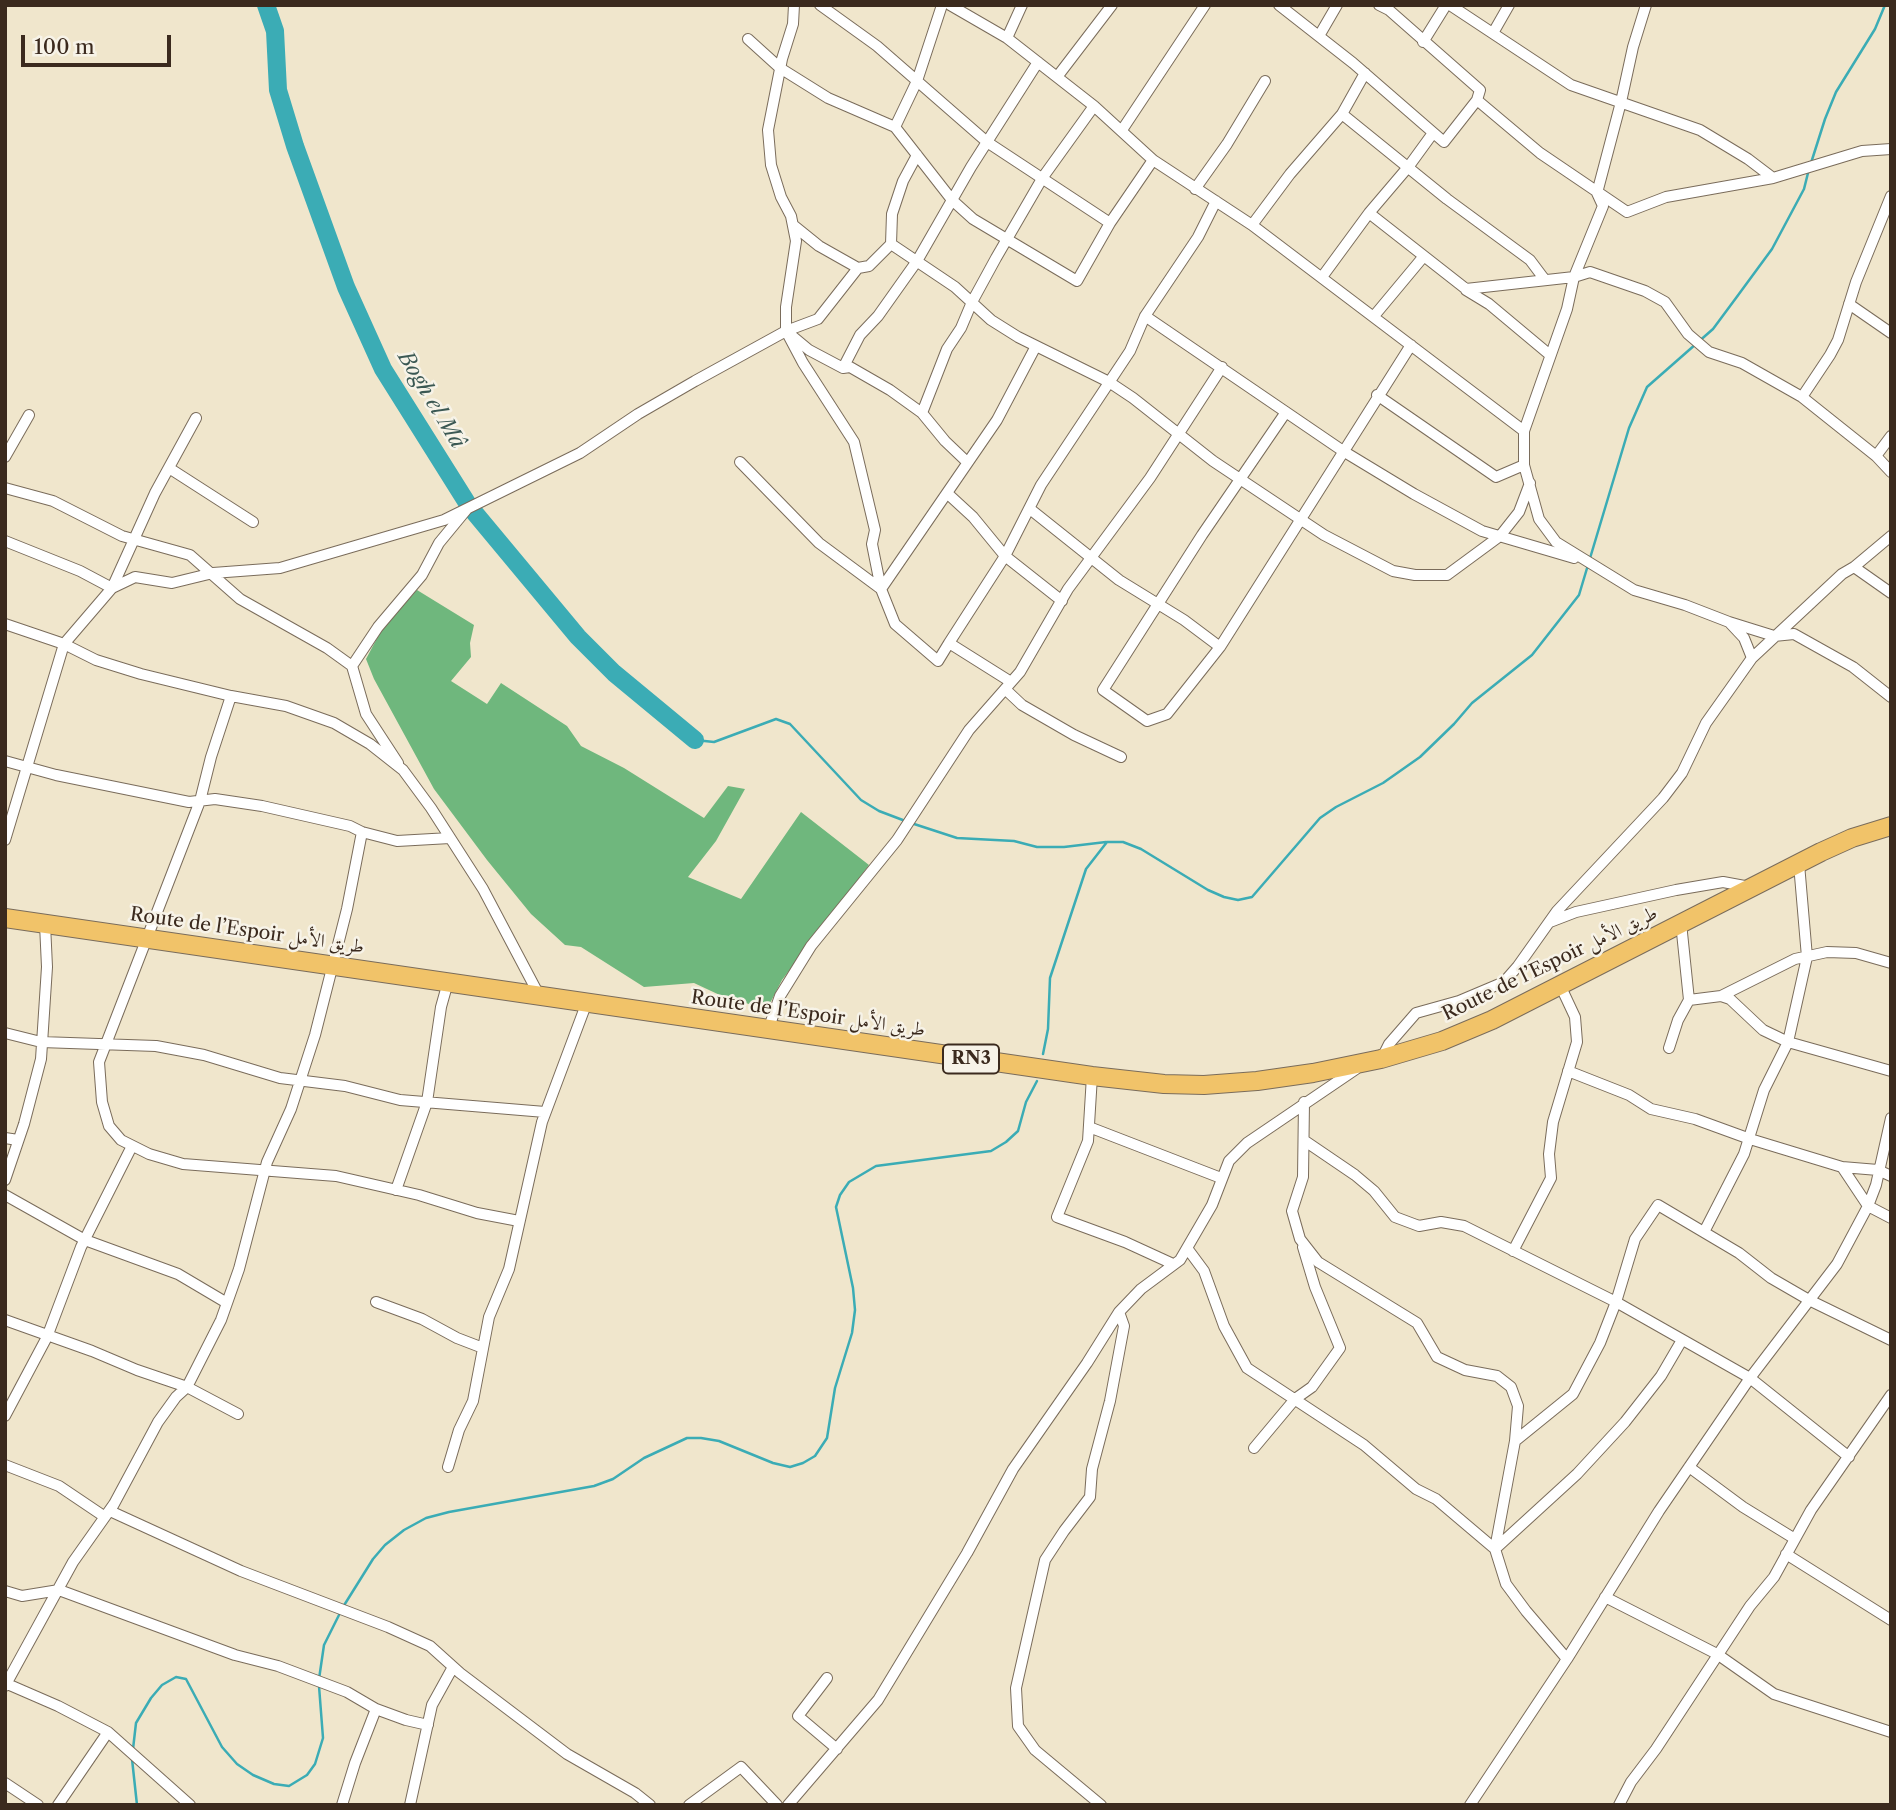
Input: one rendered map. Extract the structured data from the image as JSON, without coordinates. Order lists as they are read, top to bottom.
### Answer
{
  "streets": {
    "highway": ["Route de l’Espoir طريق الأمل", "RN3"]
  },
  "water": ["Bogh el Mâ"],
  "scale_bar": "100 m"
}
